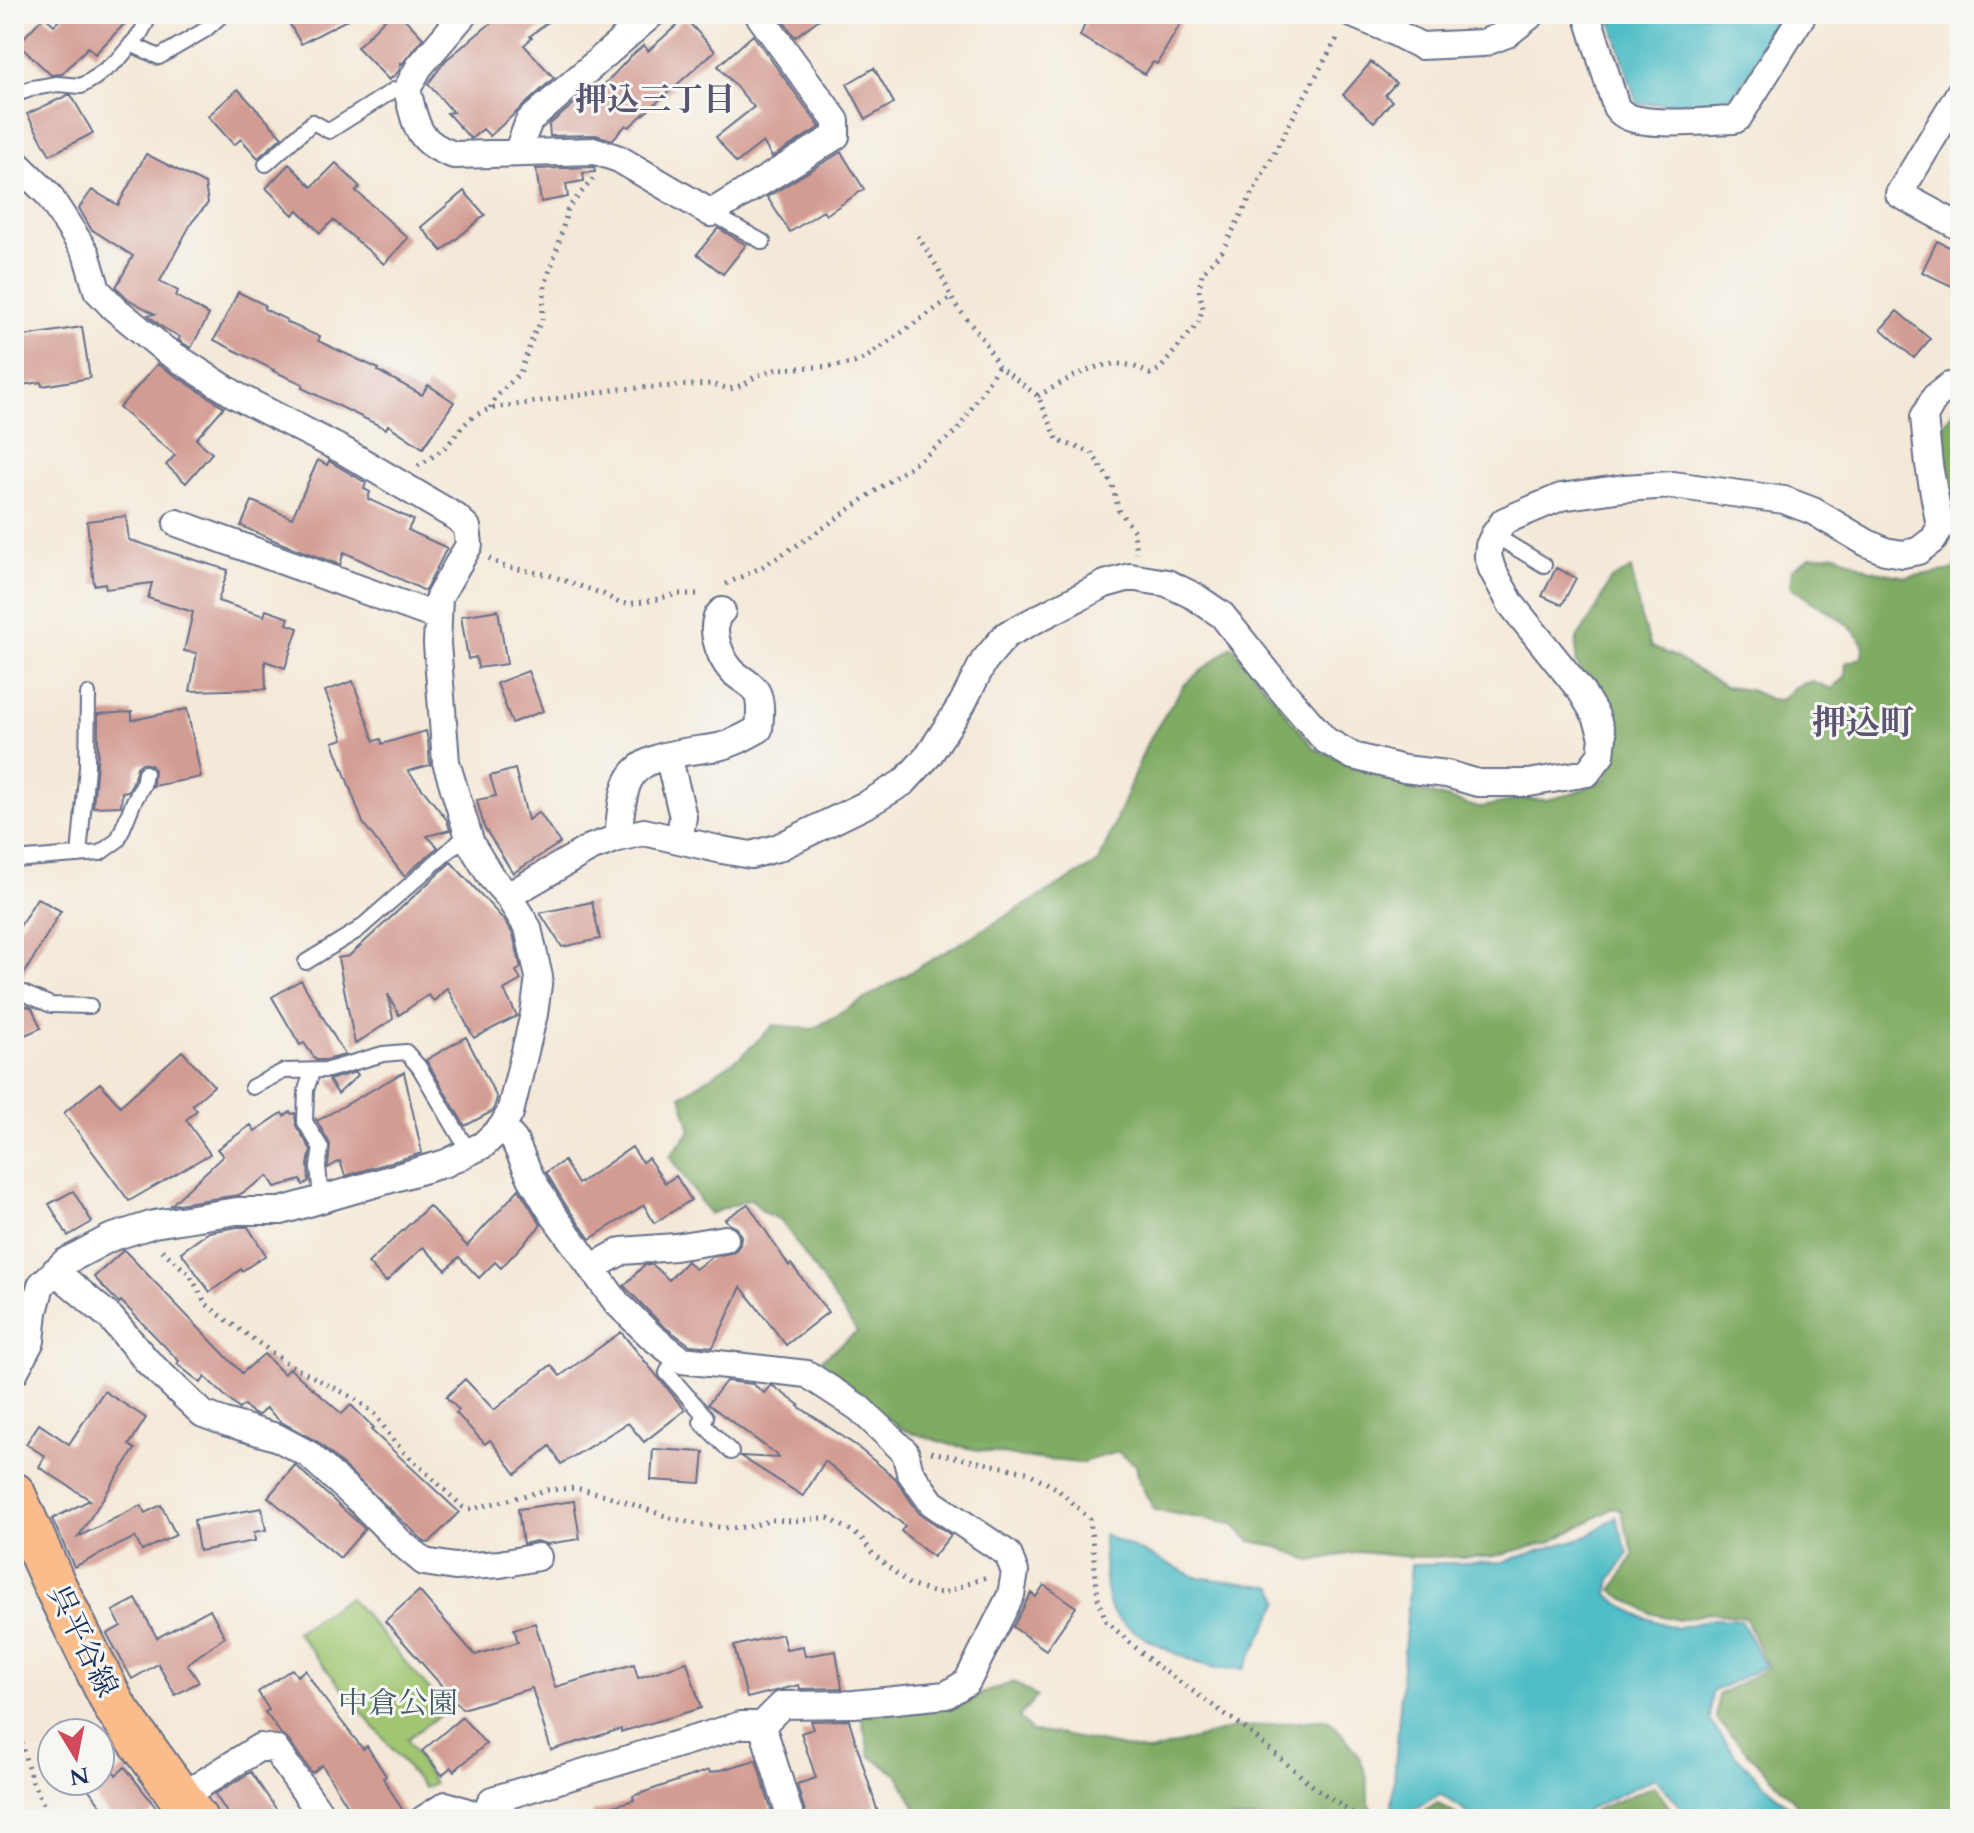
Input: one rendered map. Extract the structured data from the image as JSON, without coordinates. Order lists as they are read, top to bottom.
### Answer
{
  "streets": {
    "main road": ["呉平谷線"]
  },
  "districts": ["押込三丁目", "押込町"],
  "parks": ["中倉公園"],
  "north": "bottom"
}
